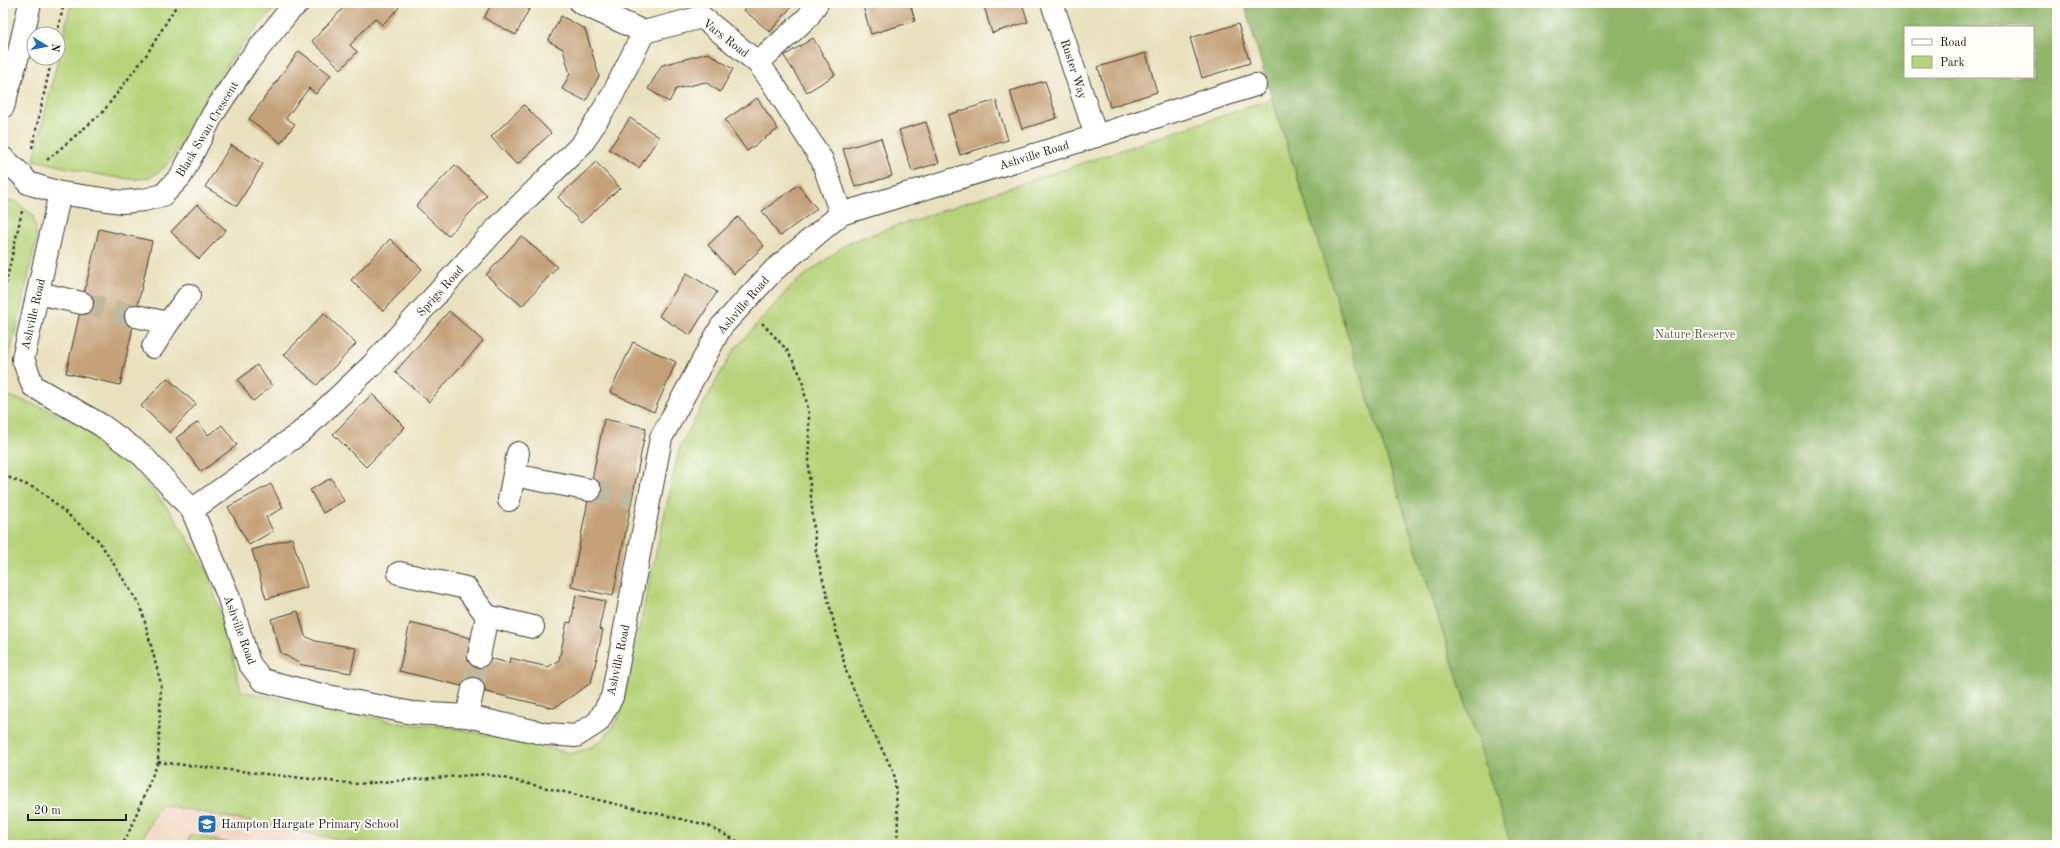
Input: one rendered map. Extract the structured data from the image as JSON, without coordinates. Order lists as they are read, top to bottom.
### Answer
{
  "streets": {
    "street": [
      "Vars Road",
      "Ruster Way",
      "Black Swan Crescent",
      "Ashville Road",
      "Sprigs Road"
    ]
  },
  "crossings": [
    ["Vars Road", "Ashville Road"],
    ["Vars Road", "Sprigs Road"],
    ["Ruster Way", "Ashville Road"],
    ["Black Swan Crescent", "Ashville Road"],
    ["Ashville Road", "Sprigs Road"]
  ],
  "parks": ["Nature Reserve"],
  "places": {
    "school or university": ["Hampton Hargate Primary School"]
  },
  "legend": ["Road", "Park"],
  "scale_bar": "20 m",
  "north": "right"
}
